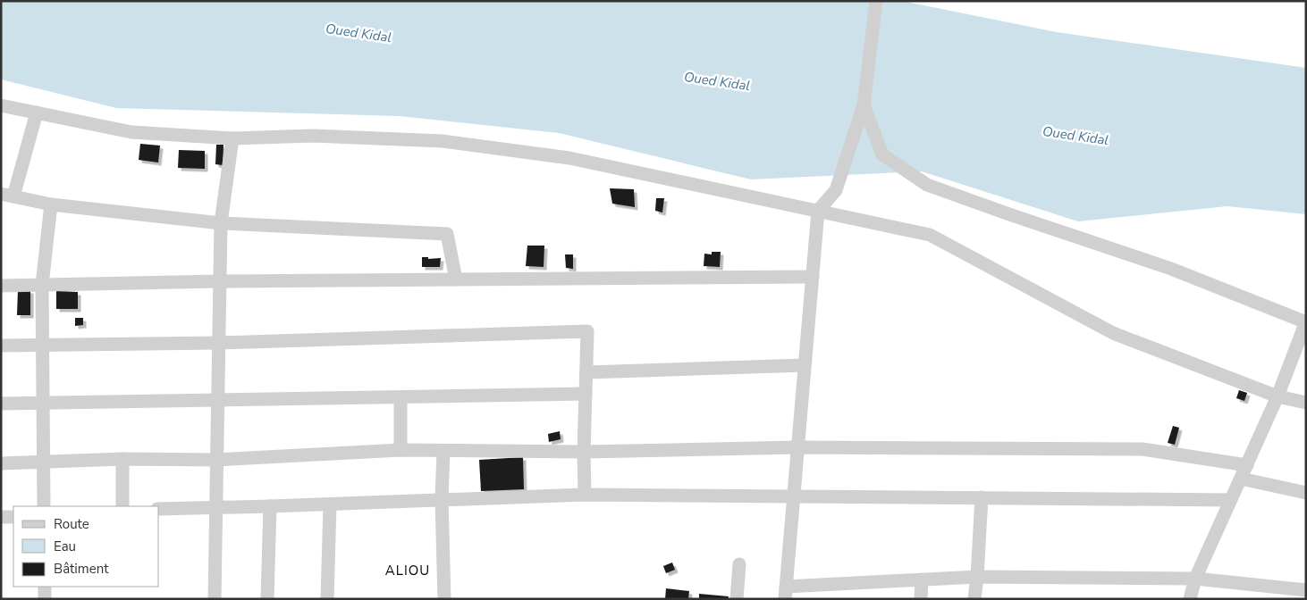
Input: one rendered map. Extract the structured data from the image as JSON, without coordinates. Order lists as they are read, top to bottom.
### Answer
{
  "districts": ["ALIOU"],
  "water": ["Oued Kidal"],
  "legend": ["Route", "Eau", "Bâtiment"]
}
